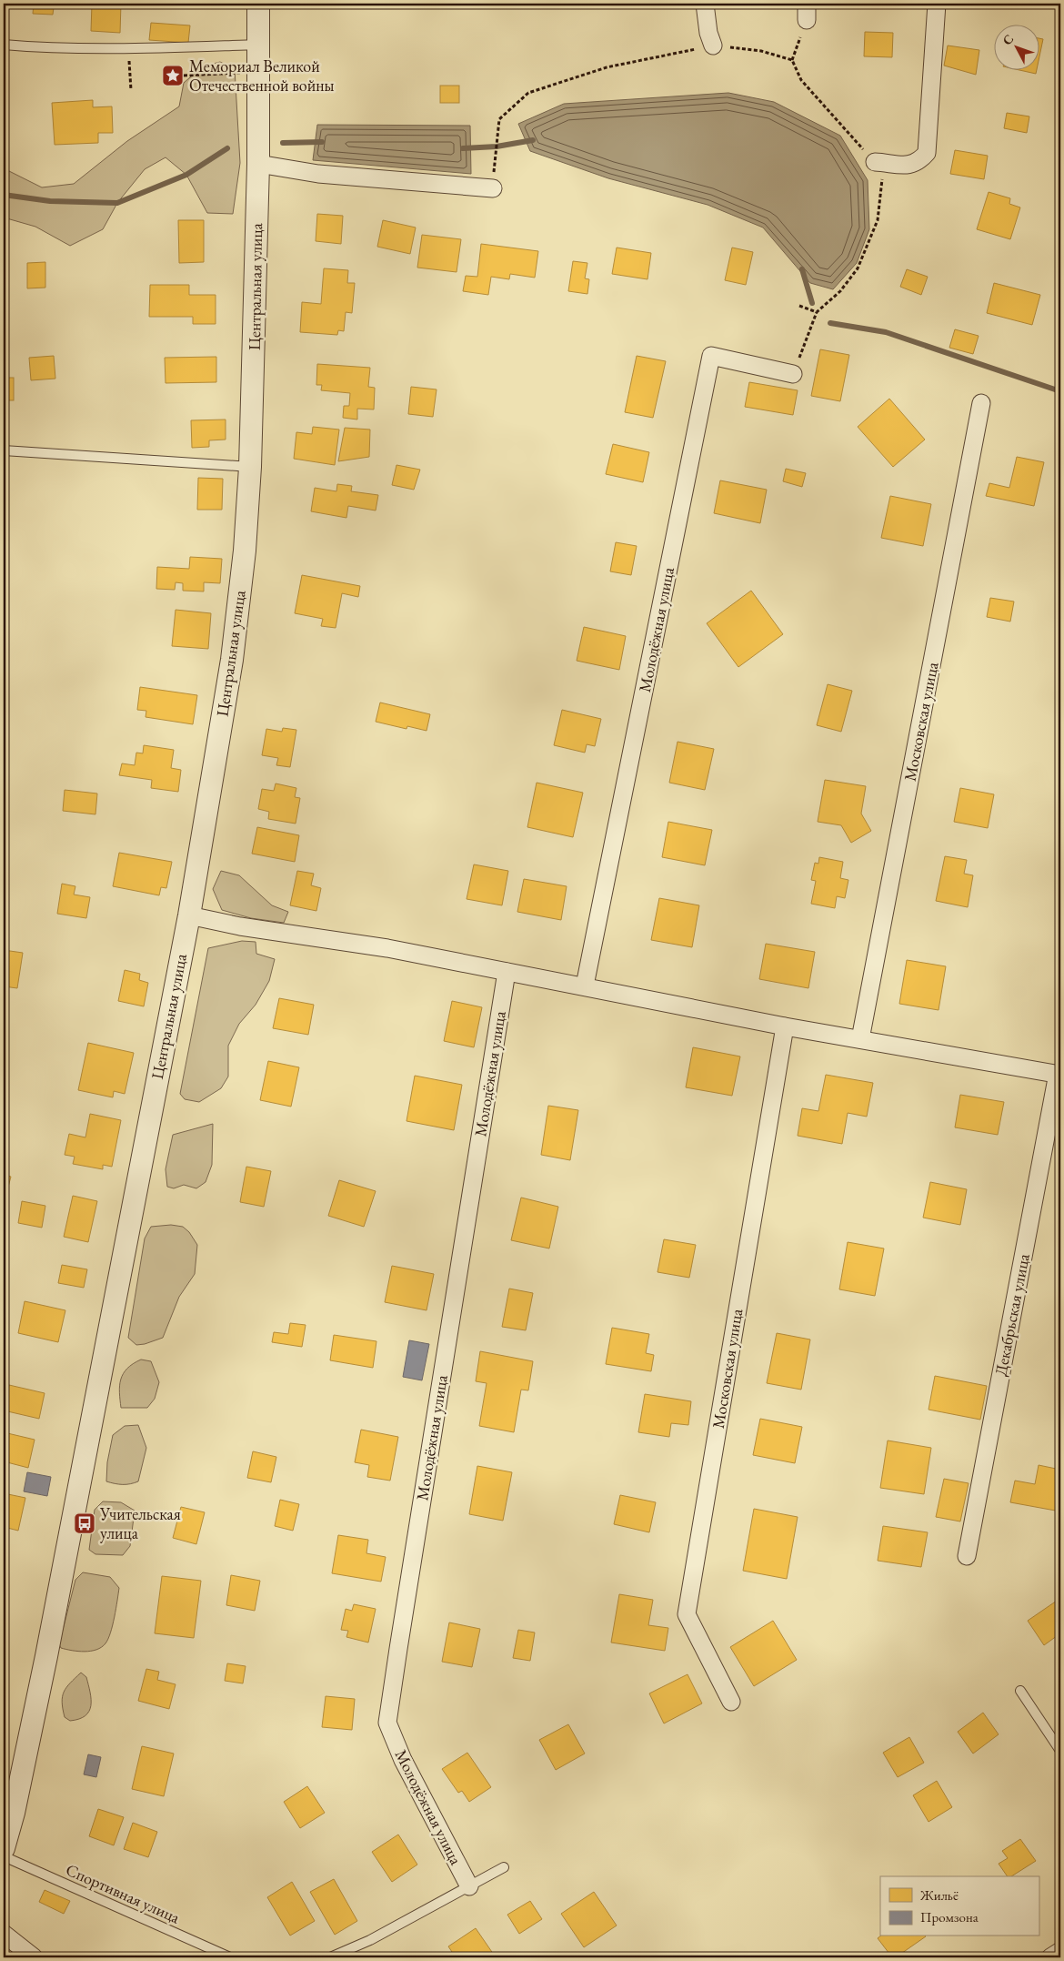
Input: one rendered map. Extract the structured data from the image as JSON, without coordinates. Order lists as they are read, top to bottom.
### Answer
{
  "streets": {
    "street": [
      "Центральная улица",
      "Молодёжная улица",
      "Московская улица",
      "Декабрьская улица"
    ],
    "lane": ["Спортивная улица"]
  },
  "places": {
    "place": ["Мемориал Великой Отечественной войны"],
    "bus stop": ["Учительская улица"]
  },
  "legend": ["Жильё", "Промзона"],
  "north": "top left"
}
